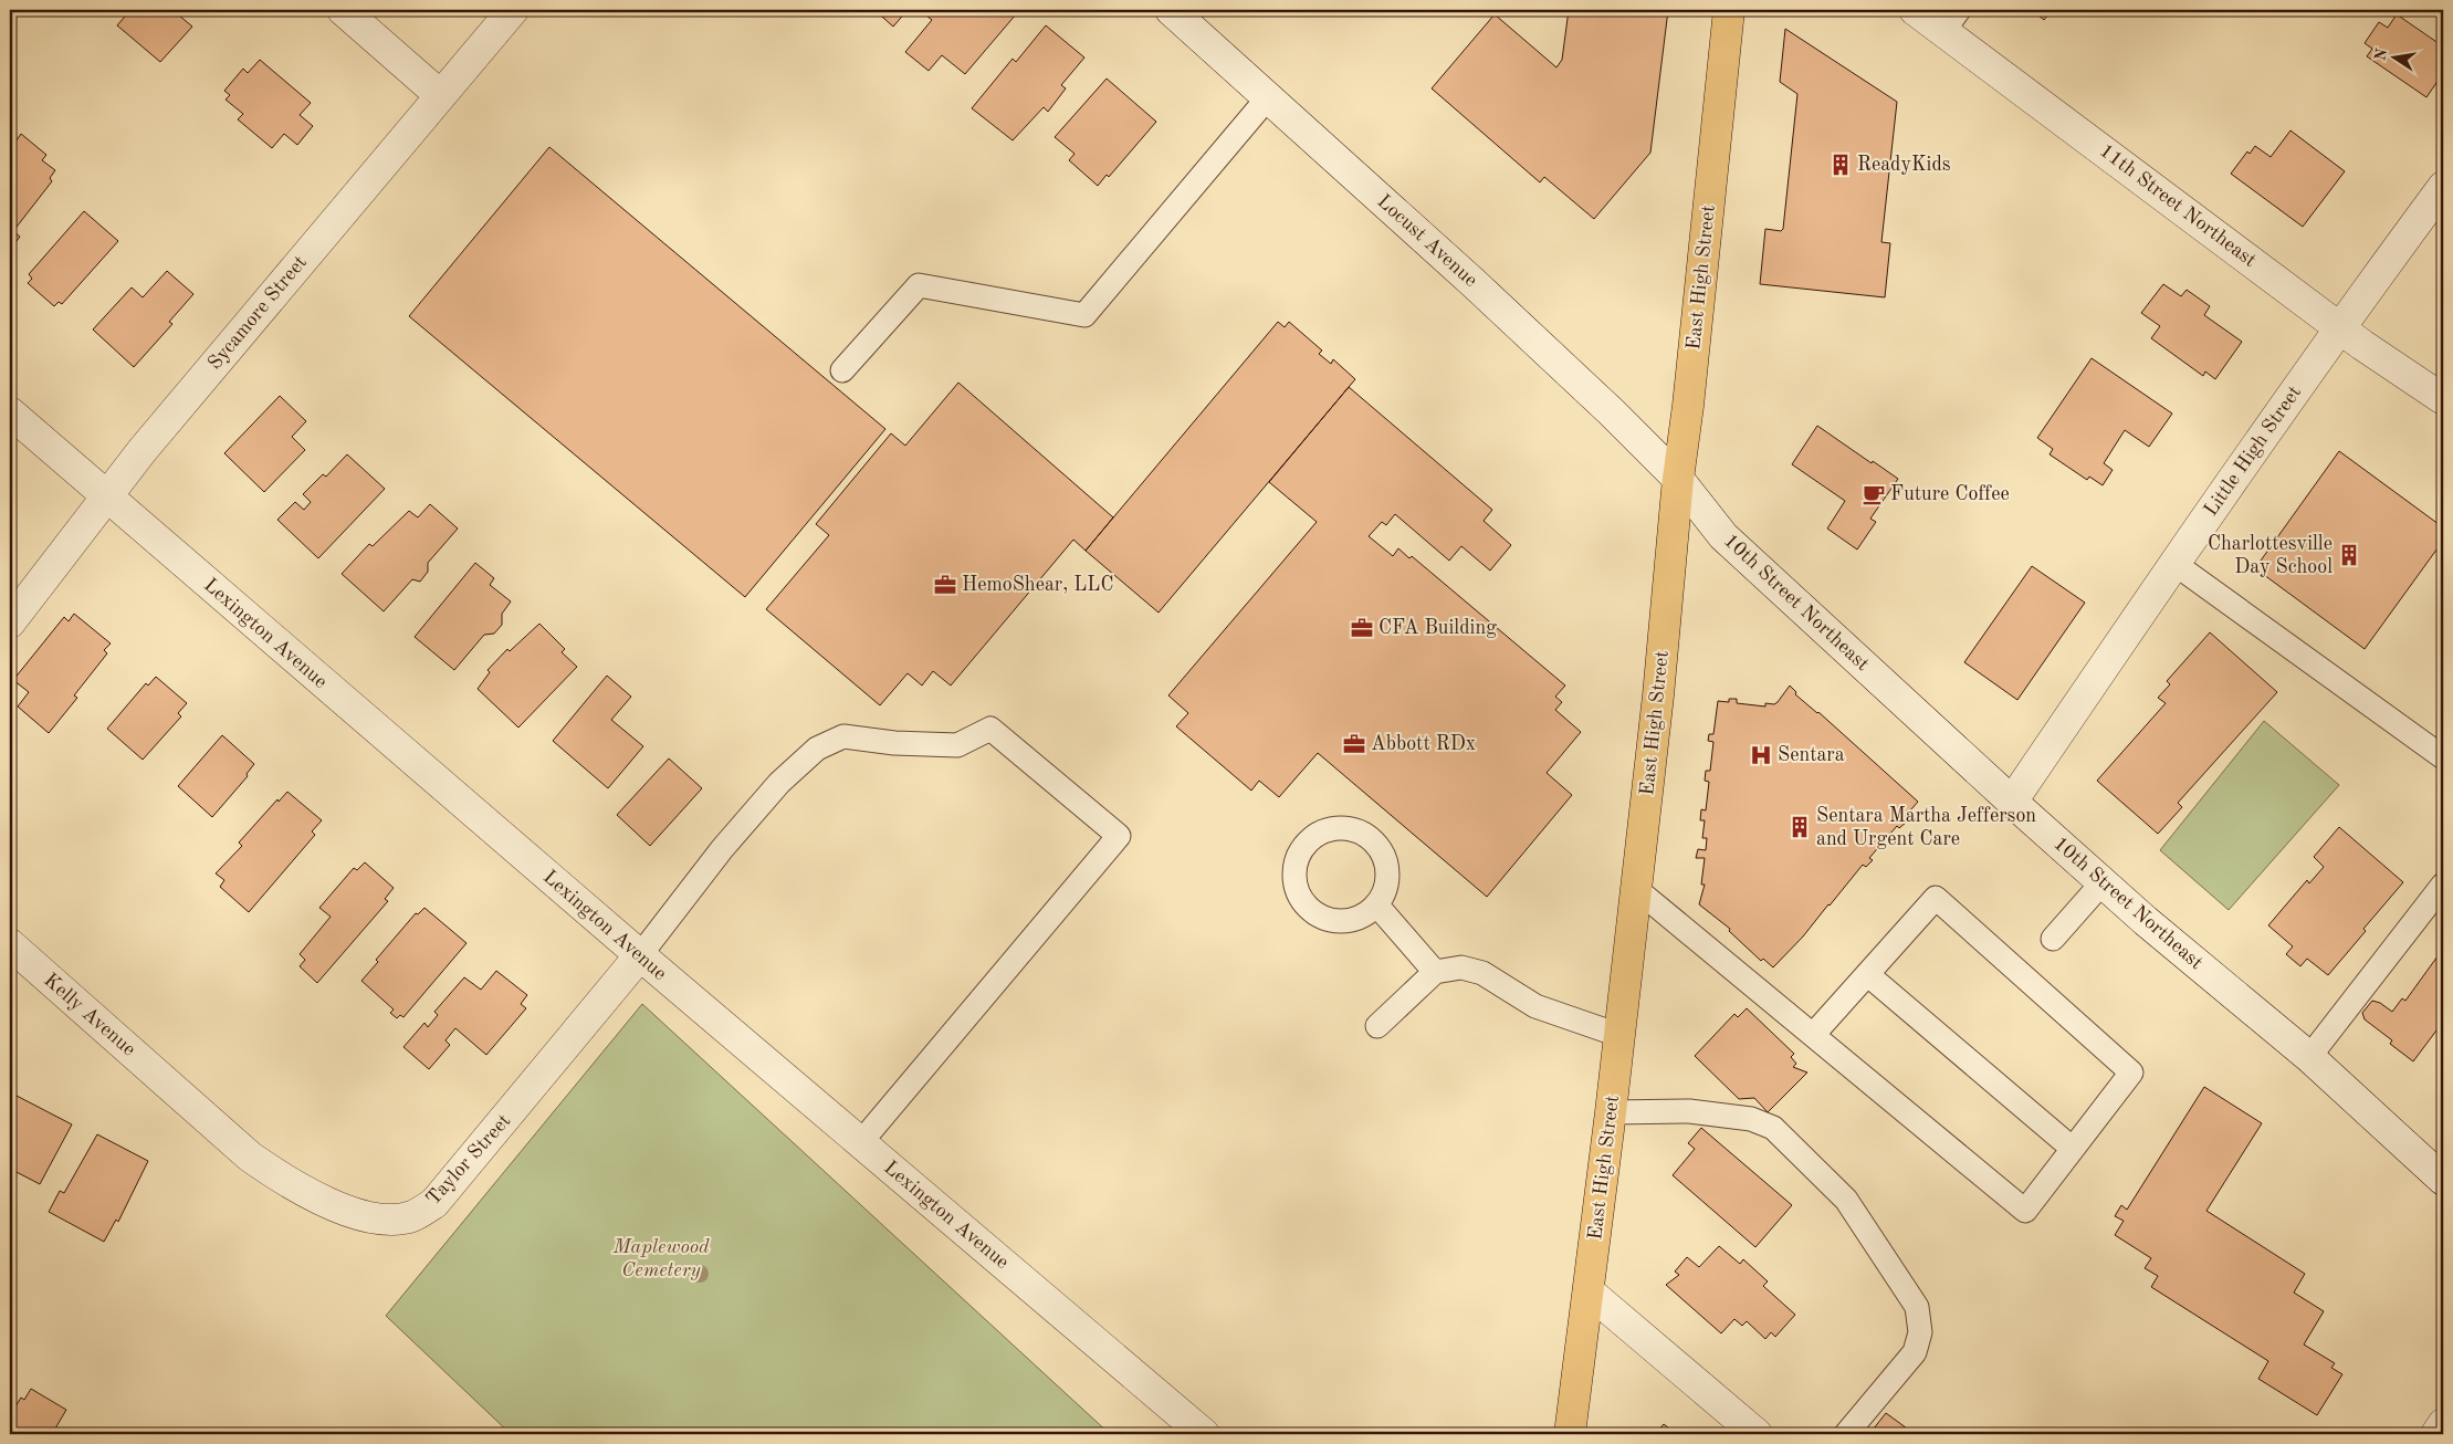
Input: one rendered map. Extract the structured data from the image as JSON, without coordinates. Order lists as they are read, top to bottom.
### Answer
{
  "streets": {
    "main road": ["East High Street"],
    "street": [
      "11th Street Northeast",
      "Locust Avenue",
      "Sycamore Street",
      "Little High Street",
      "10th Street Northeast",
      "Lexington Avenue",
      "Kelly Avenue",
      "Taylor Street"
    ]
  },
  "crossings": [
    ["11th Street Northeast", "Little High Street"],
    ["Locust Avenue", "East High Street"],
    ["Locust Avenue", "10th Street Northeast"],
    ["East High Street", "10th Street Northeast"],
    ["Sycamore Street", "Lexington Avenue"],
    ["Little High Street", "10th Street Northeast"],
    ["Lexington Avenue", "Taylor Street"],
    ["Kelly Avenue", "Taylor Street"]
  ],
  "parks": ["Maplewood Cemetery"],
  "places": {
    "building": ["ReadyKids", "Charlottesville Day School", "Sentara Martha Jefferson and Urgent Care"],
    "cafe": ["Future Coffee"],
    "office": ["HemoShear, LLC", "CFA Building", "Abbott RDx"],
    "hospital": ["Sentara"]
  },
  "north": "left"
}
